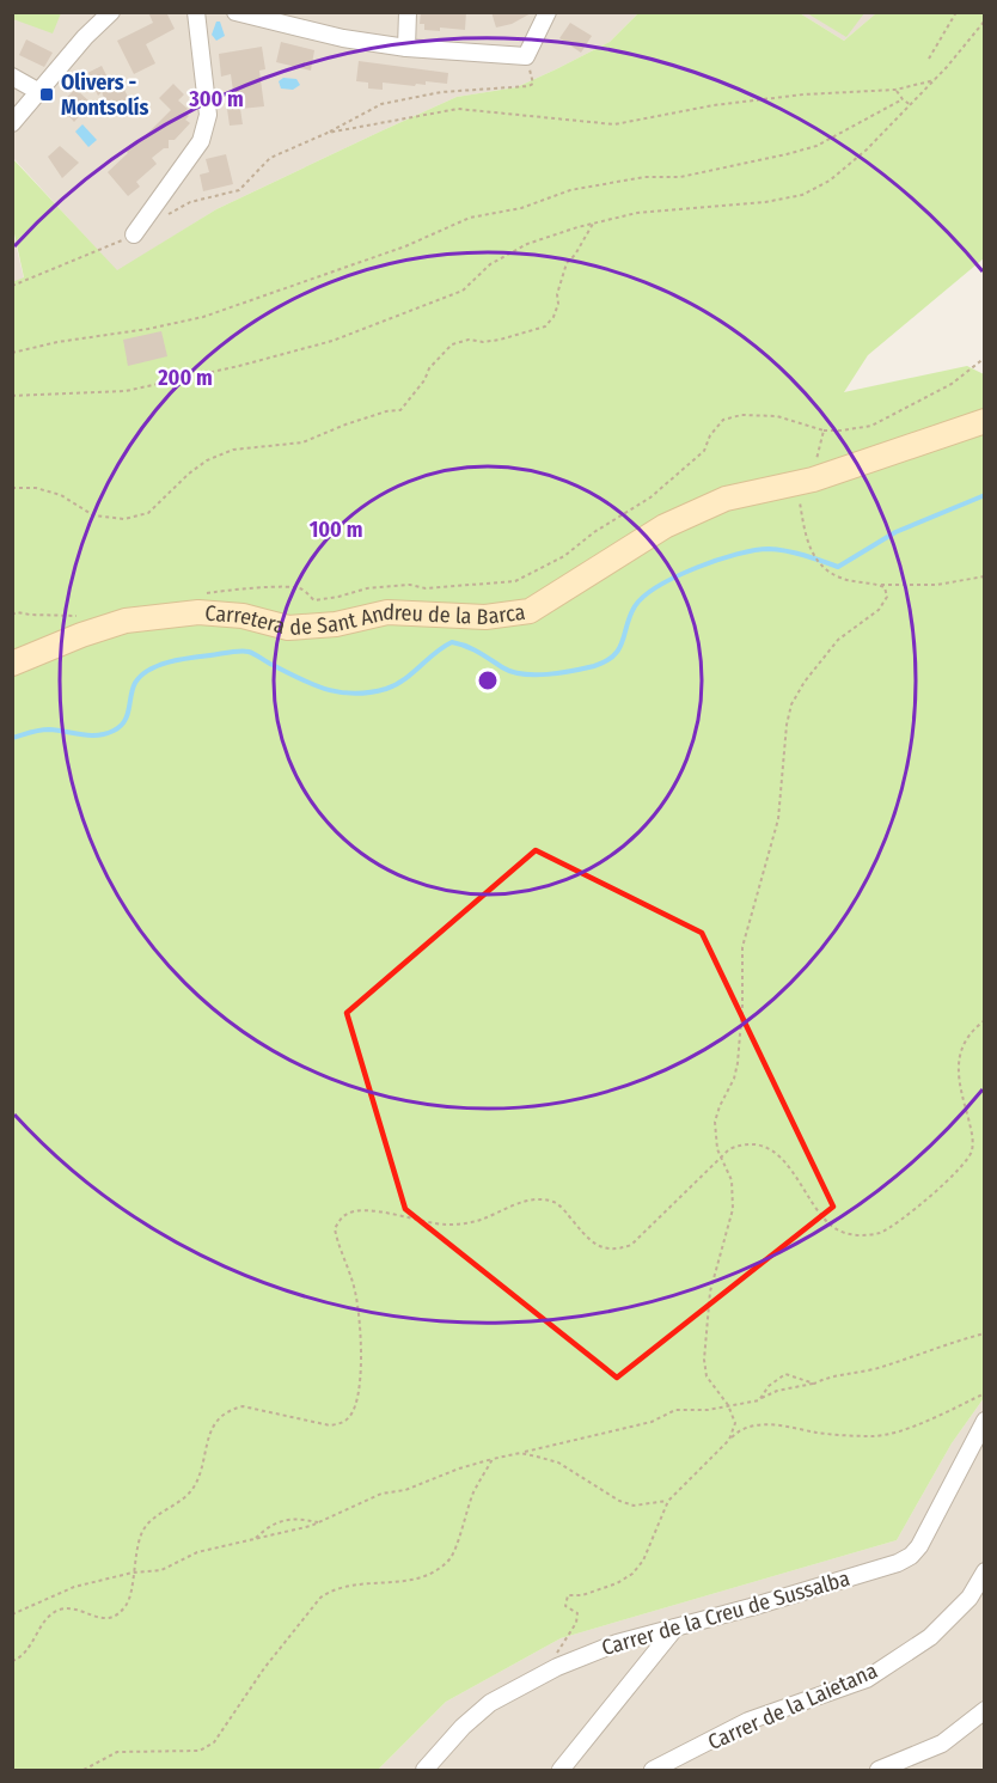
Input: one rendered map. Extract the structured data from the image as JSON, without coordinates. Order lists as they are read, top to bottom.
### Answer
{
  "streets": {
    "street": ["Carretera de Sant Andreu de la Barca", "Carrer de la Creu de Sussalba", "Carrer de la Laietana"]
  },
  "places": {
    "transit": ["Olivers - Montsolís"]
  },
  "rings": ["300 m", "200 m", "100 m"]
}
